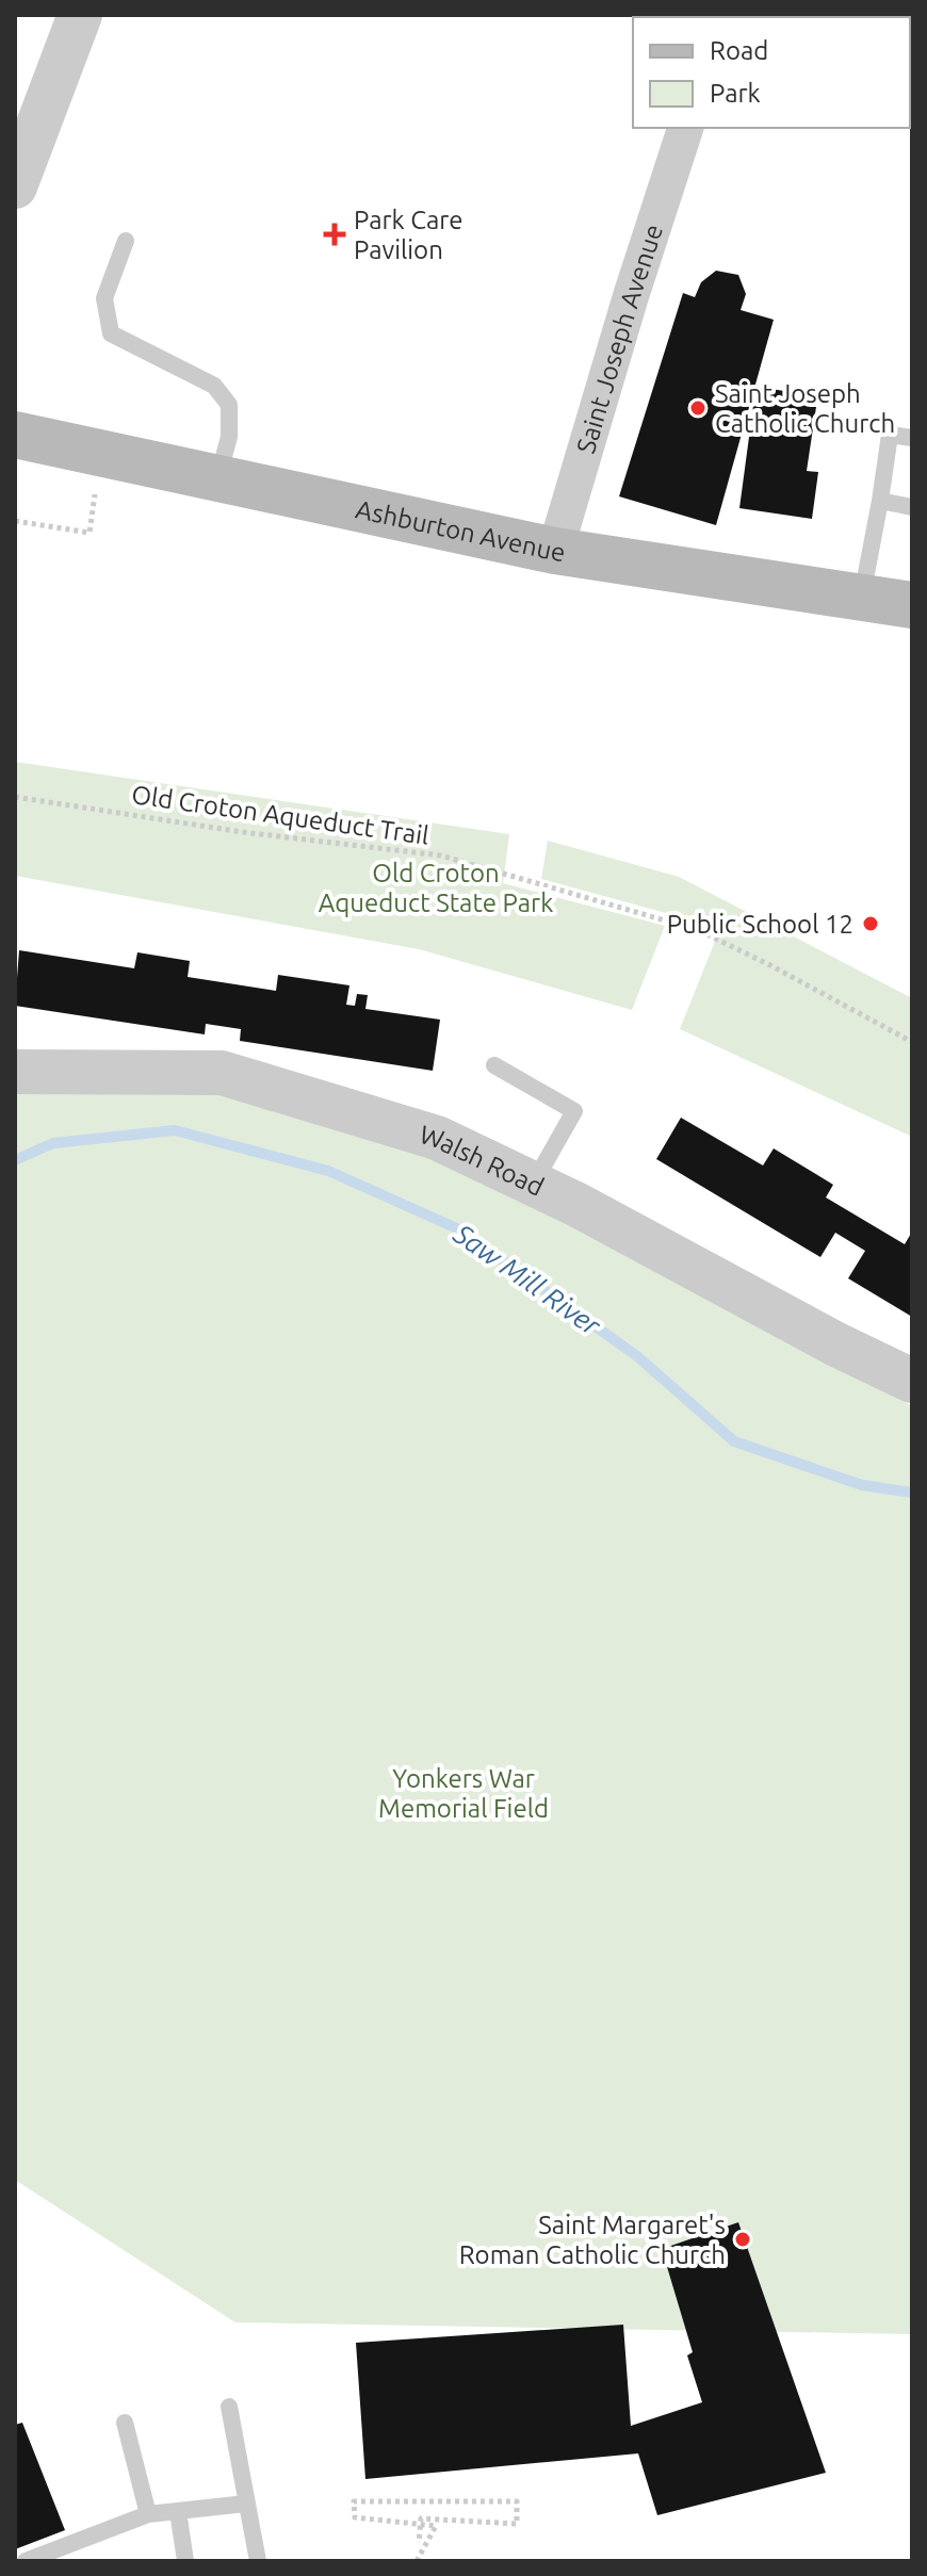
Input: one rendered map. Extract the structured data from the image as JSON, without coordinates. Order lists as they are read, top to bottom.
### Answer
{
  "streets": {
    "main road": ["Ashburton Avenue"],
    "street": ["Saint Joseph Avenue", "Walsh Road"],
    "path": ["Old Croton Aqueduct Trail"]
  },
  "crossings": [
    ["Saint Joseph Avenue", "Ashburton Avenue"]
  ],
  "water": ["Saw Mill River"],
  "parks": ["Old Croton Aqueduct State Park", "Yonkers War Memorial Field"],
  "places": {
    "health": ["Park Care Pavilion"],
    "other": ["Saint Joseph Catholic Church", "Public School 12", "Saint Margaret's Roman Catholic Church"]
  },
  "legend": ["Road", "Park"]
}
